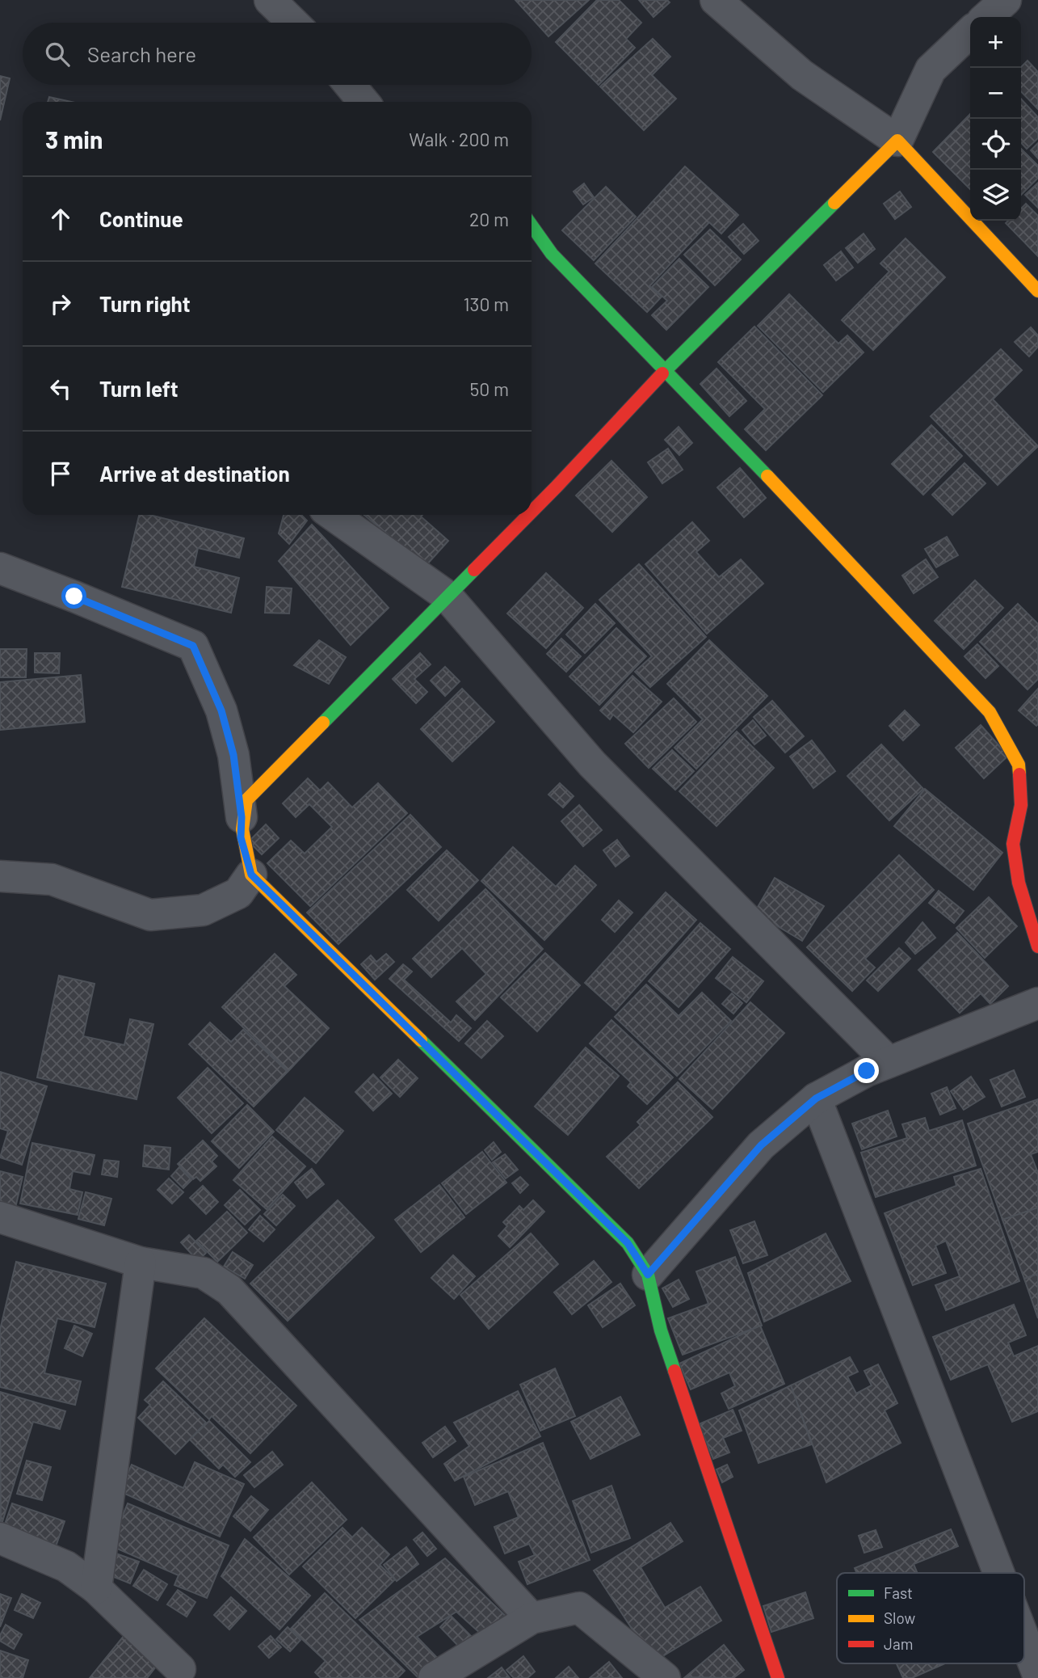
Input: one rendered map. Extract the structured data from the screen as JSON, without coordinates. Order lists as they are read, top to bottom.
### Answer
{
  "legend": ["Fast", "Slow", "Jam"],
  "page": {
    "map_buttons": ["+", "−"],
    "search": "Search here",
    "heading": ["3 min", "Walk · 200 m"],
    "list": [
      ["Continue", "20 m"],
      ["Turn right", "130 m"],
      ["Turn left", "50 m"],
      "Arrive at destination"
    ]
  }
}
